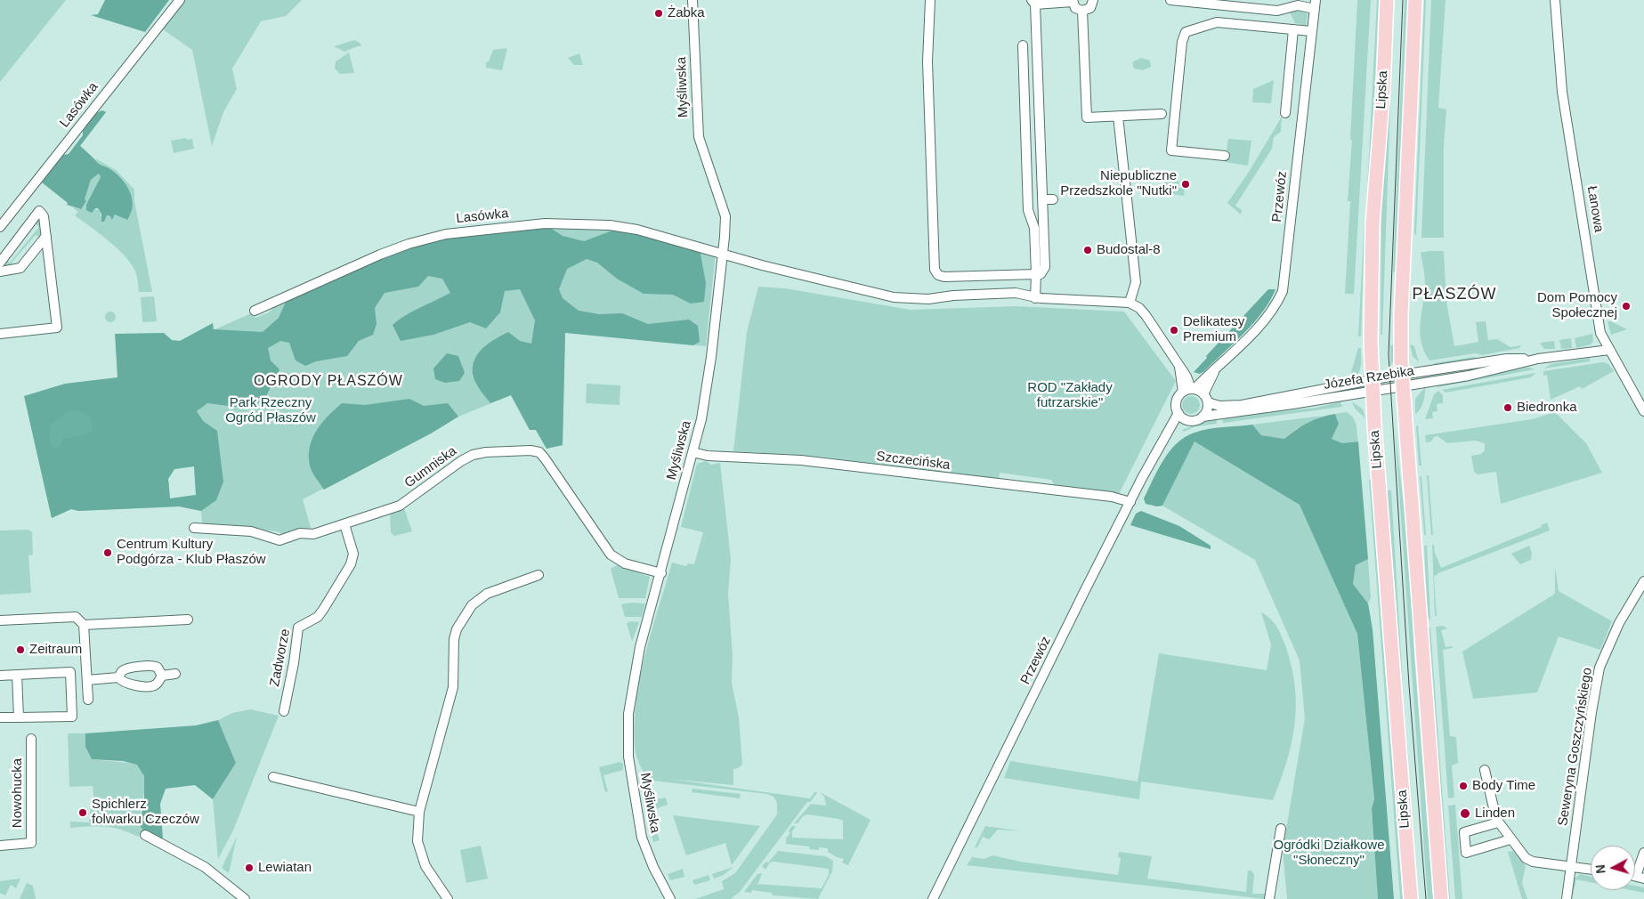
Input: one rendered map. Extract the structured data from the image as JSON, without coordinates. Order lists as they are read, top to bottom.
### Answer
{
  "streets": {
    "main road": ["Lipska"],
    "street": [
      "Myśliwska",
      "Lasówka",
      "Przewóz",
      "Łanowa",
      "Józefa Rzebika",
      "Szczecińska",
      "Gumniska",
      "Zadworze",
      "Seweryna Goszczyńskiego",
      "Nowohucka"
    ]
  },
  "crossings": [
    ["Myśliwska", "Lasówka"],
    ["Myśliwska", "Szczecińska"],
    ["Myśliwska", "Gumniska"],
    ["Lipska", "Józefa Rzebika"],
    ["Przewóz", "Józefa Rzebika"],
    ["Przewóz", "Szczecińska"],
    ["Łanowa", "Józefa Rzebika"],
    ["Gumniska", "Zadworze"]
  ],
  "districts": ["PŁASZÓW", "OGRODY PŁASZÓW"],
  "parks": ["ROD \"Zakłady futrzarskie\"", "Park Rzeczny Ogród Płaszów", "Ogródki Działkowe \"Słoneczny\""],
  "places": [
    "Żabka",
    "Niepubliczne Przedszkole \"Nutki\"",
    "Budostal-8",
    "Dom Pomocy Społecznej",
    "Delikatesy Premium",
    "Biedronka",
    "Centrum Kultury Podgórza - Klub Płaszów",
    "Zeitraum",
    "Body Time",
    "Spichlerz folwarku Czeczów",
    "Linden",
    "Lewiatan"
  ],
  "north": "left"
}
